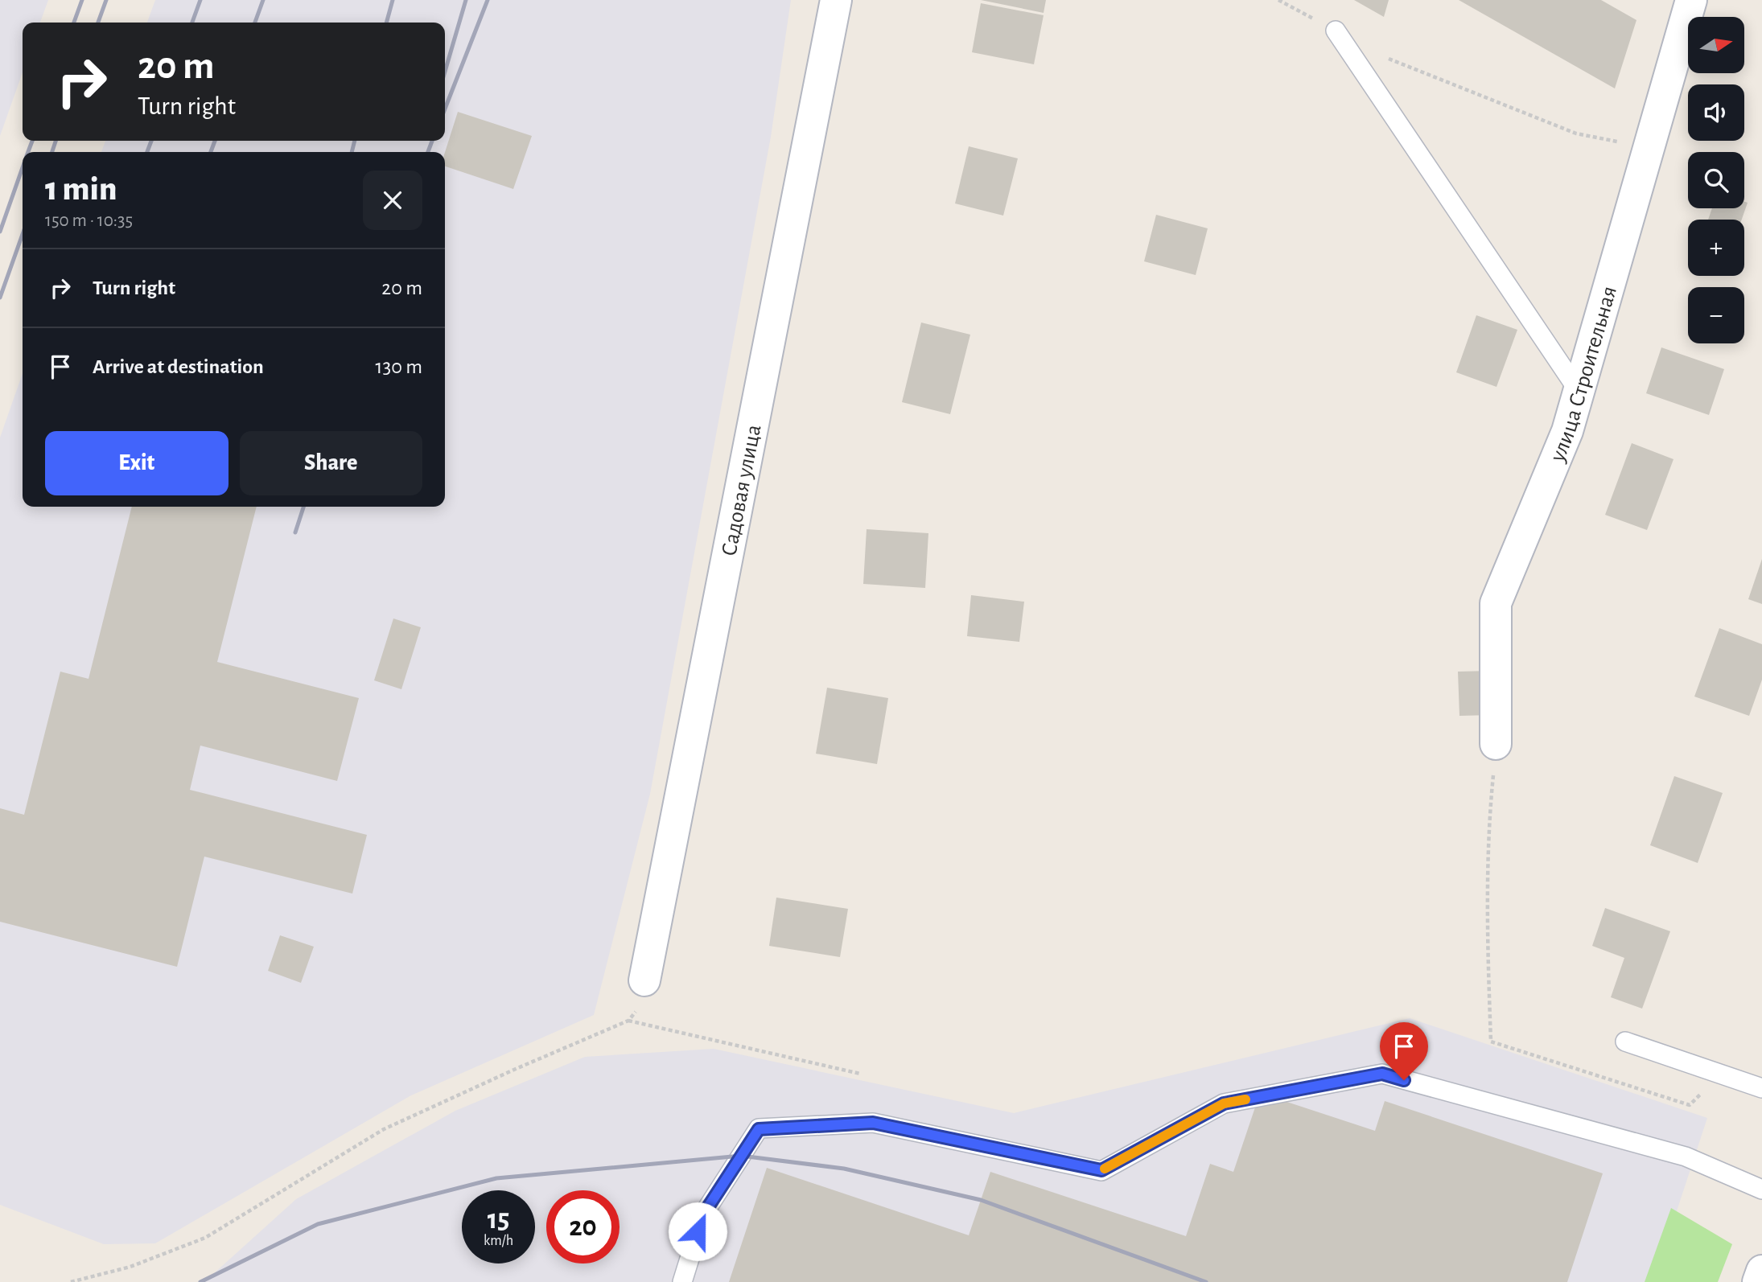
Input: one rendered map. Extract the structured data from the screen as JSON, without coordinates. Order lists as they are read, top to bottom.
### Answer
{
  "streets": {
    "street": ["улица Строительная", "Садовая улица"]
  },
  "north": "right",
  "page": {
    "map_buttons": ["+", "−"],
    "turn": ["20 m", "Turn right"],
    "heading": ["1 min", "150 m · 10:35"],
    "list": [
      {
        "name": "Turn right",
        "value": "20 m"
      },
      {
        "name": "Arrive at destination",
        "value": "130 m"
      }
    ],
    "buttons": ["Exit", "Share"],
    "speed": "15 km/h",
    "limit": "20"
  }
}
